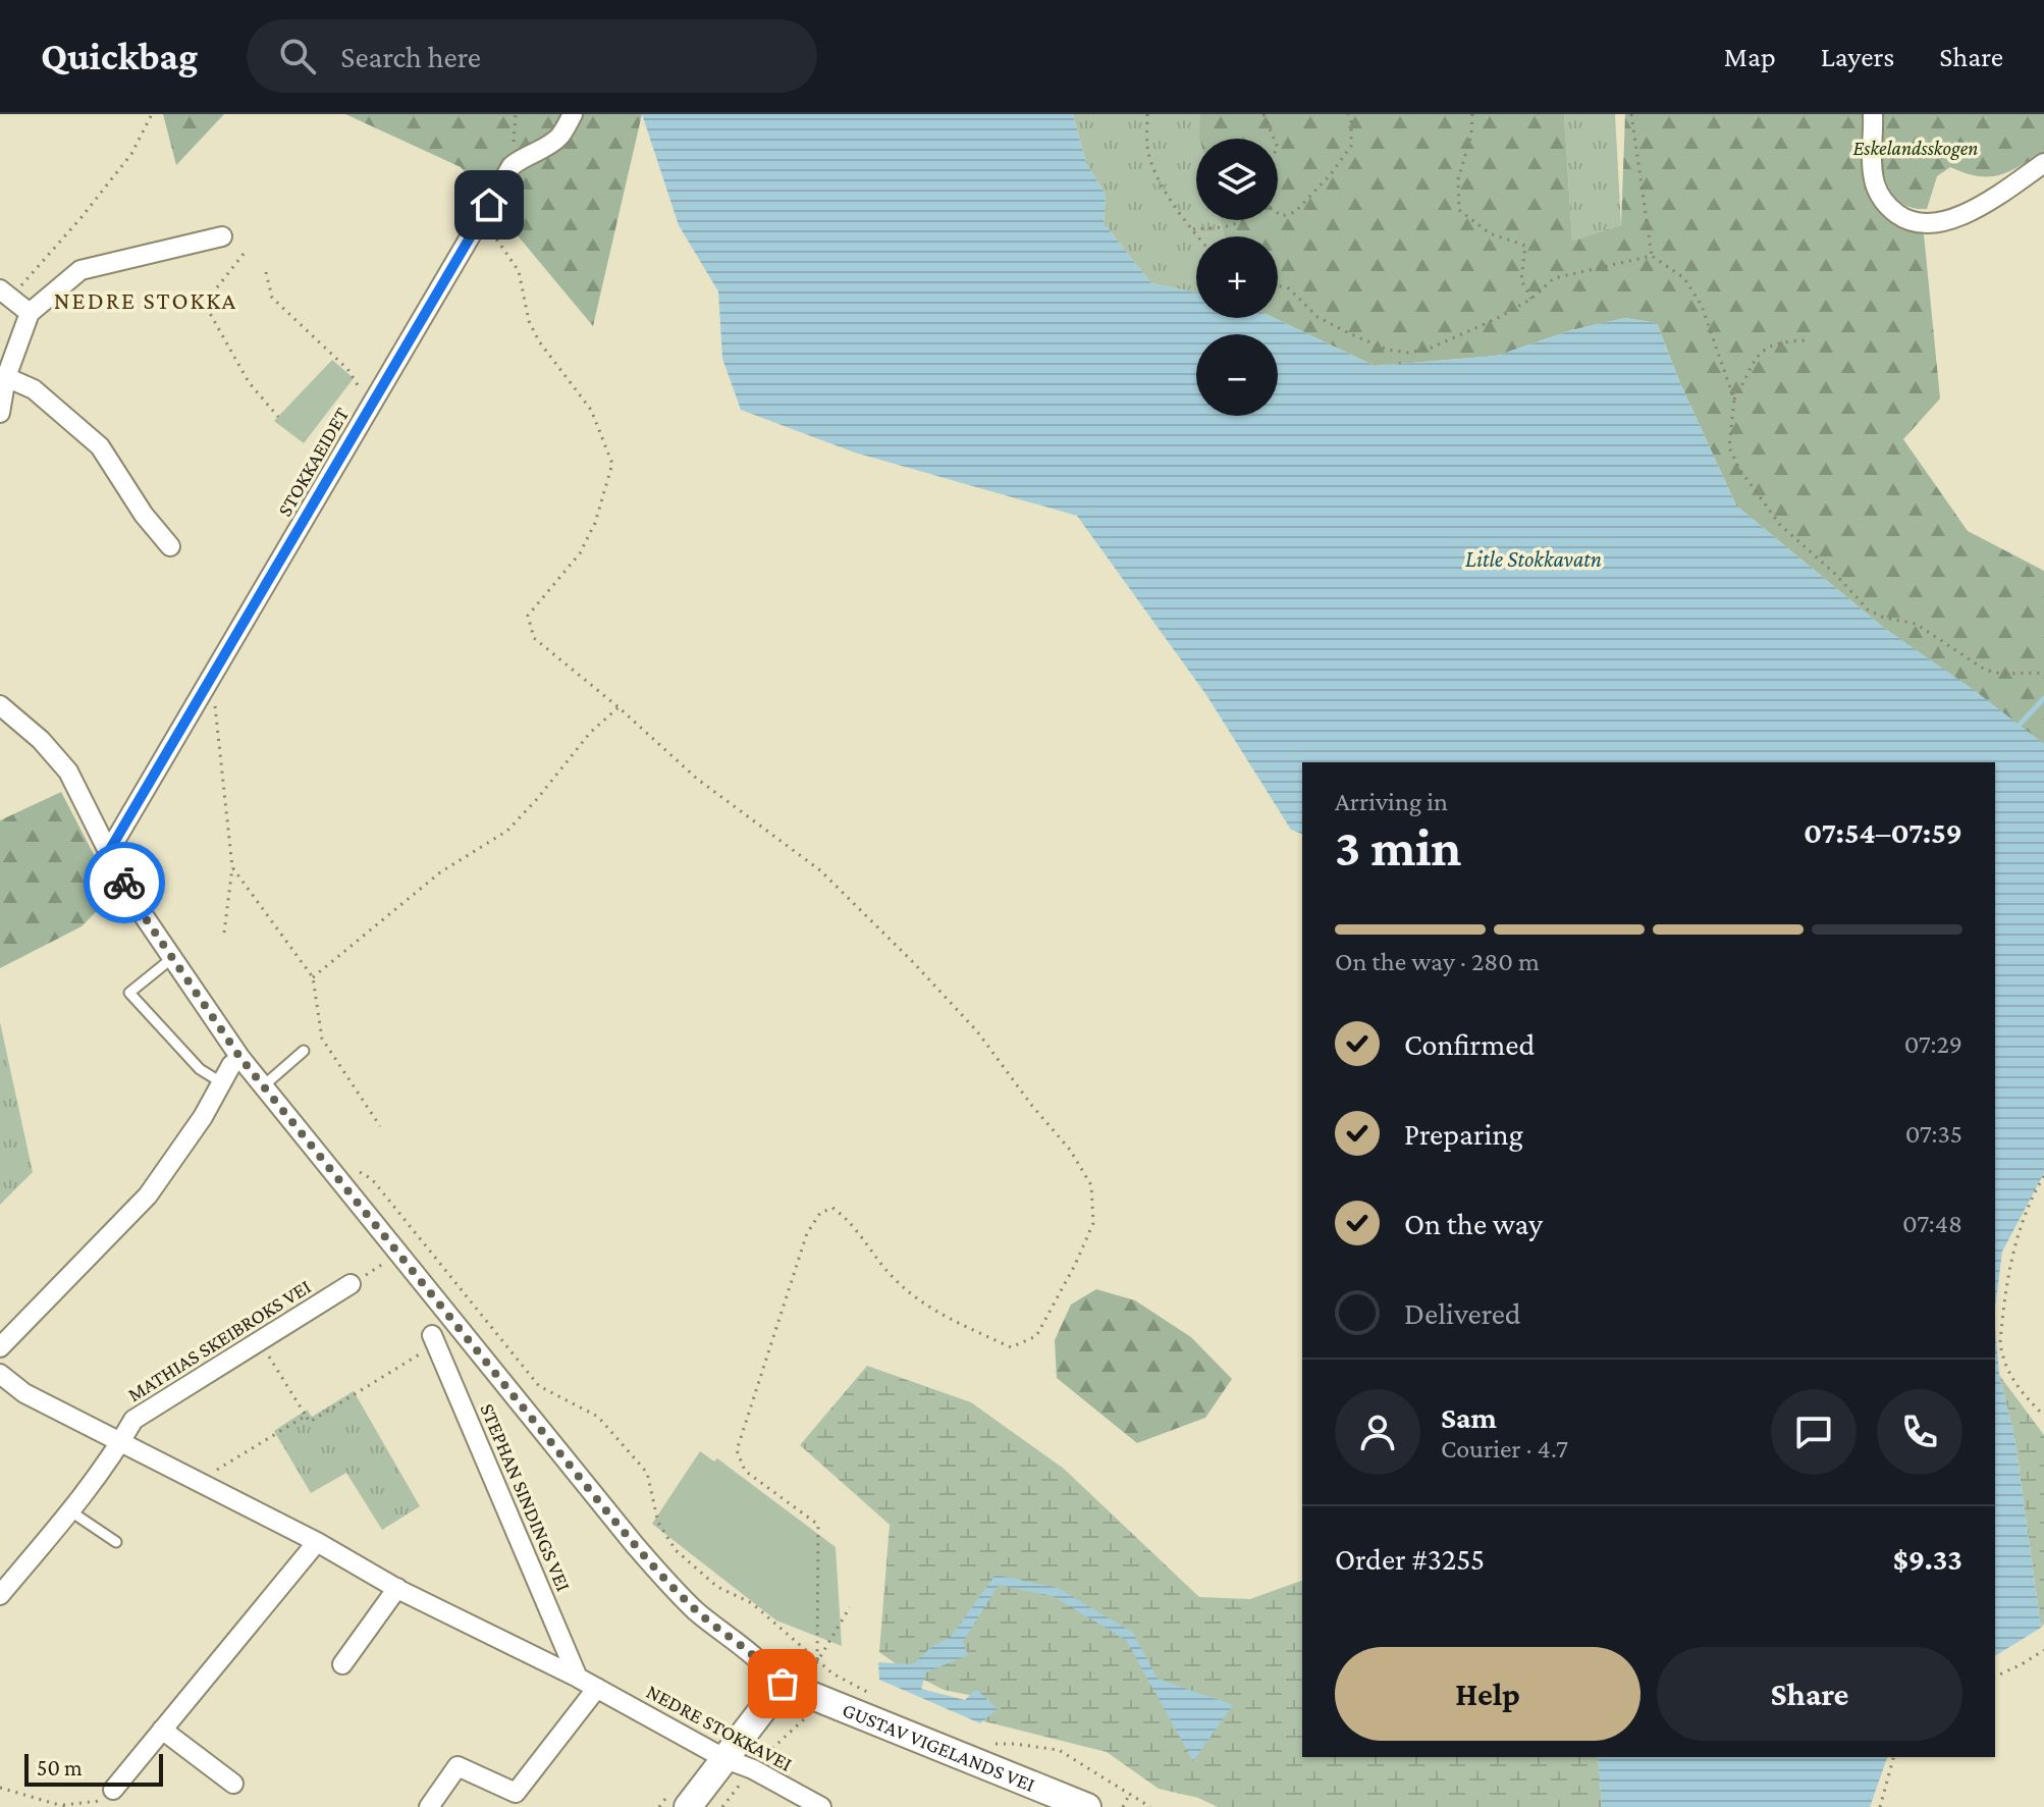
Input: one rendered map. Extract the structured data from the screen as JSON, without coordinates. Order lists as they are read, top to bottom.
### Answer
{
  "streets": {
    "main road": ["GUSTAV VIGELANDS VEI"],
    "street": [
      "STOKKAEIDET",
      "MATHIAS SKEIBROKS VEI",
      "STEPHAN SINDINGS VEI",
      "NEDRE STOKKAVEI"
    ]
  },
  "crossings": [
    ["STOKKAEIDET", "GUSTAV VIGELANDS VEI"],
    ["MATHIAS SKEIBROKS VEI", "NEDRE STOKKAVEI"],
    ["STEPHAN SINDINGS VEI", "NEDRE STOKKAVEI"]
  ],
  "districts": ["NEDRE STOKKA"],
  "water": ["Litle Stokkavatn"],
  "parks": ["Eskelandsskogen"],
  "scale_bar": "50 m",
  "page": {
    "header": "Quickbag",
    "search": "Search here",
    "nav": ["Map", "Layers", "Share"],
    "map_buttons": ["+", "−"],
    "heading": ["3 min", "Arriving in", "07:54–07:59"],
    "panel": [
      "Sam",
      "Courier · 4.7",
      "Order #3255",
      "$9.33"
    ],
    "bar": "On the way · 280 m",
    "list": [
      ["Confirmed", "07:29"],
      ["Preparing", "07:35"],
      ["On the way", "07:48"],
      "Delivered"
    ],
    "buttons": ["Help", "Share"],
    "scale": "50 m"
  }
}
